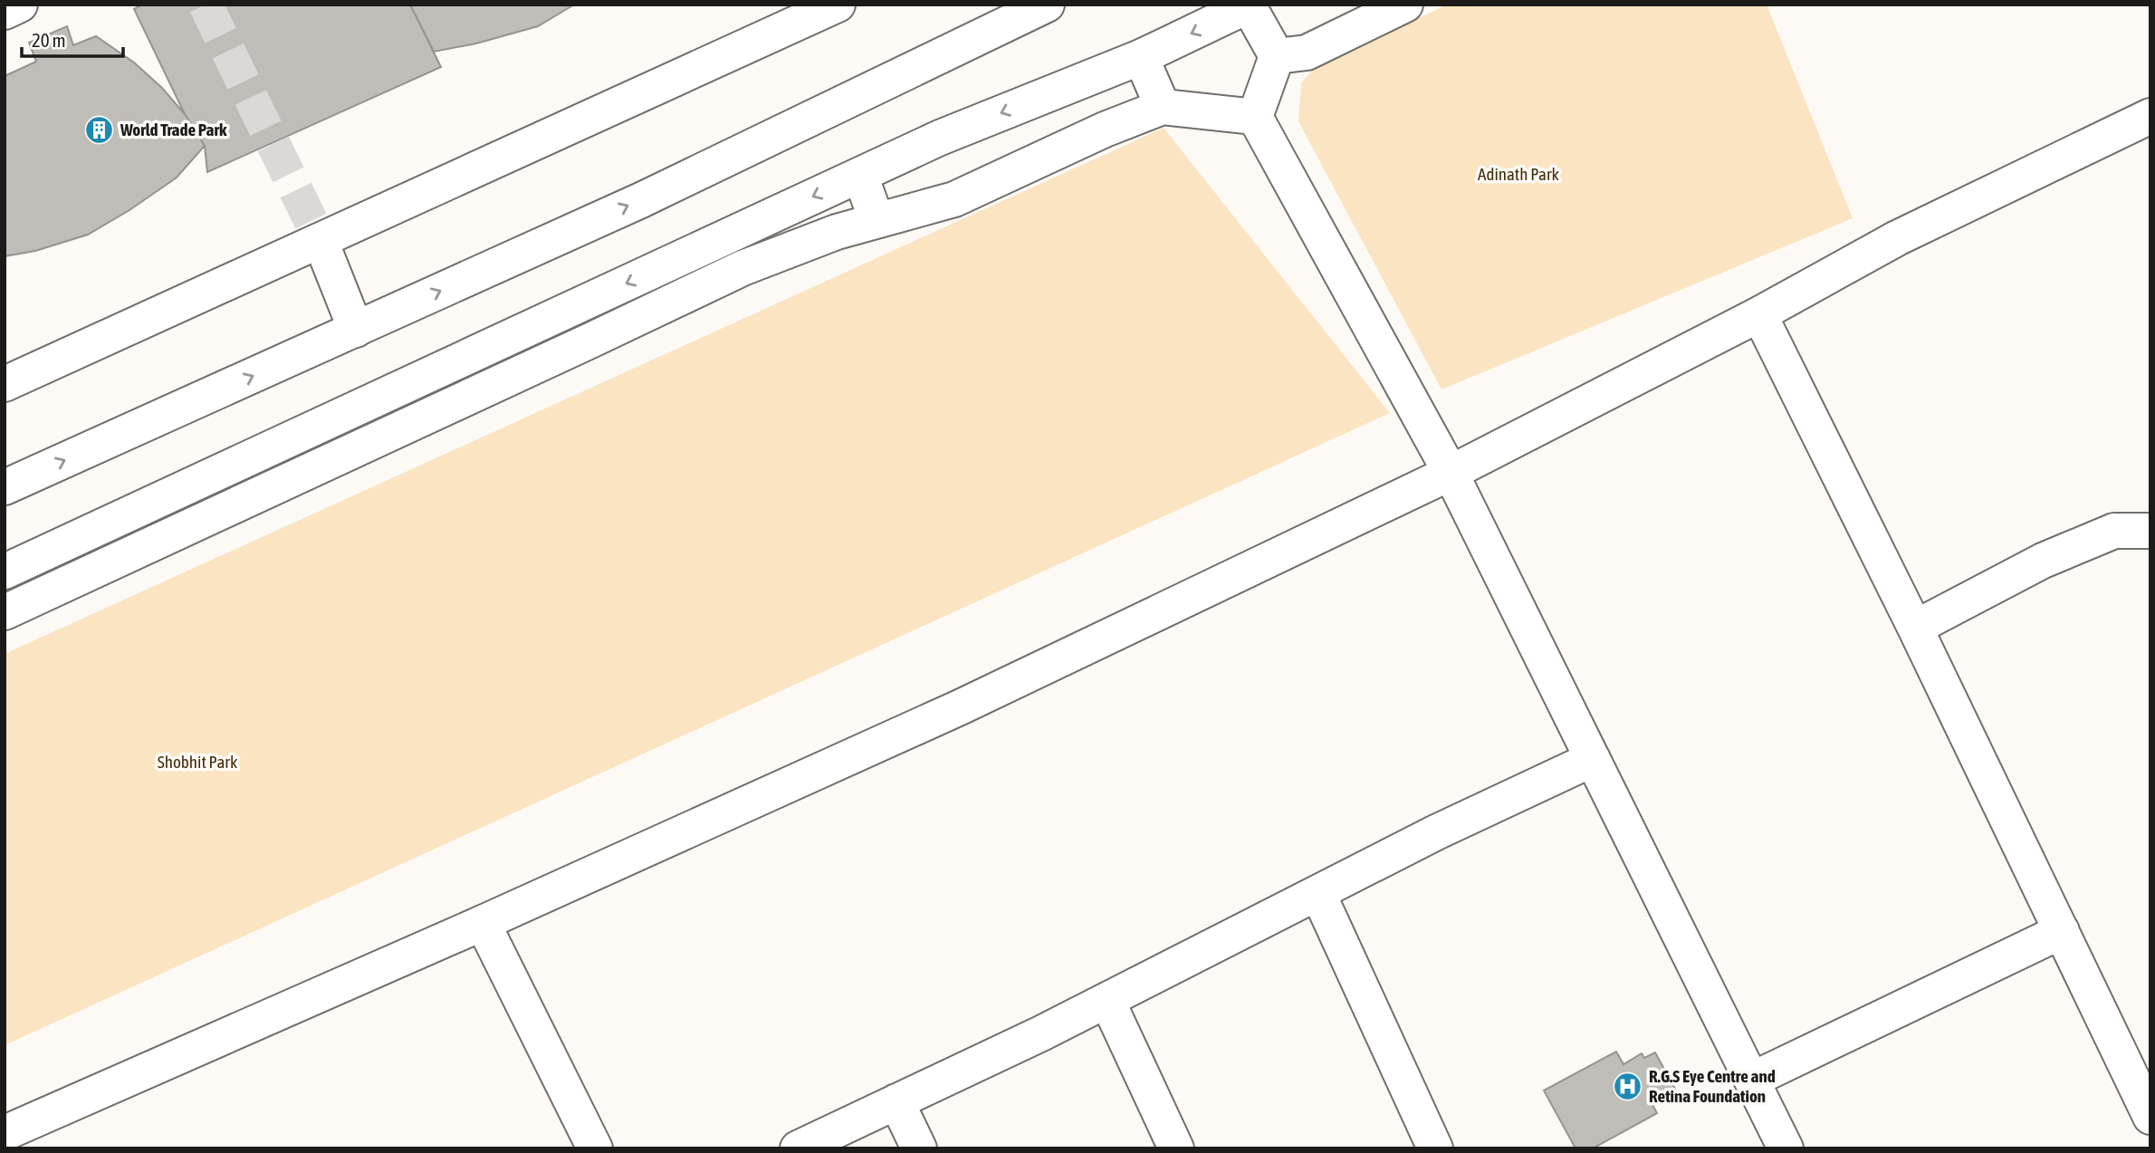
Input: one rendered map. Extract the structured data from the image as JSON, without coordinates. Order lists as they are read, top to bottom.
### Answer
{
  "parks": ["Adinath Park", "Shobhit Park"],
  "places": {
    "building": ["World Trade Park"],
    "hospital": ["R.G.S Eye Centre and Retina Foundation"]
  },
  "scale_bar": "20 m"
}
